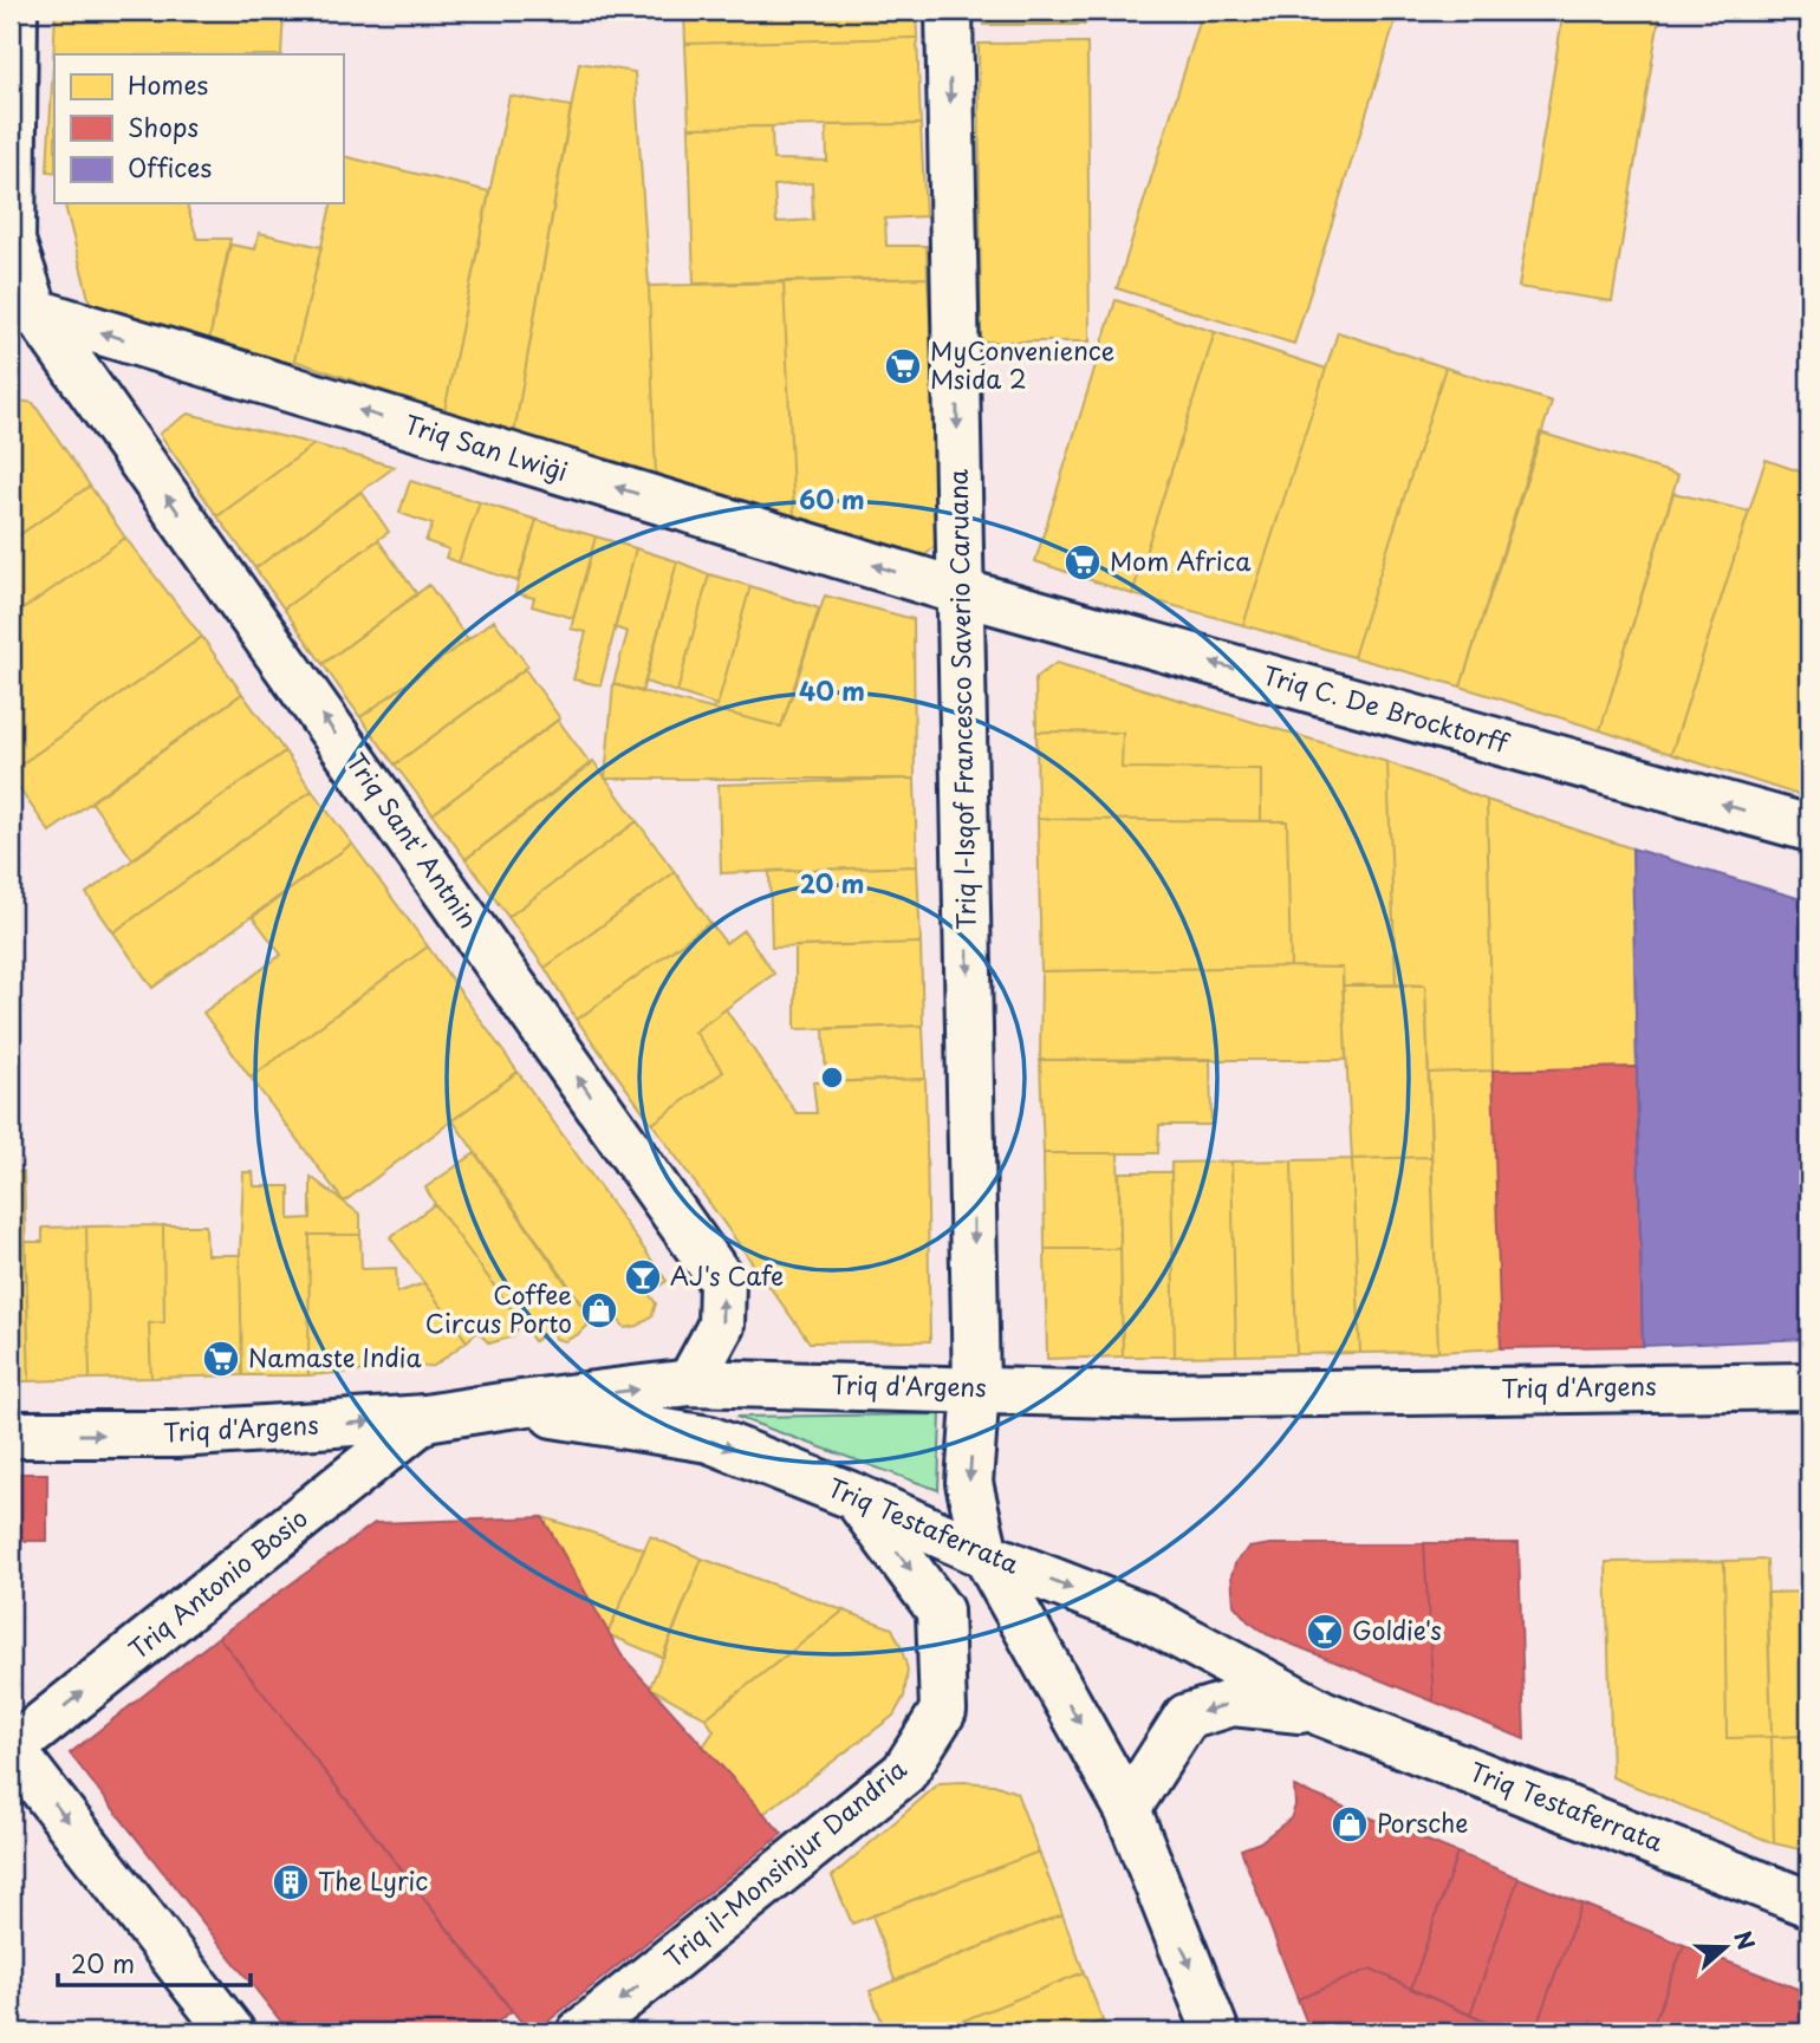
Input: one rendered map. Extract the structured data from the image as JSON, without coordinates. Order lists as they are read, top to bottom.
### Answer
{
  "streets": {
    "street": [
      "Triq San Lwiġi",
      "Triq l-Isqof Francesco Saverio Caruana",
      "Triq C. De Brocktorff",
      "Triq Sant' Antnin",
      "Triq d'Argens",
      "Triq Testaferrata",
      "Triq Antonio Bosio",
      "Triq il-Monsinjur Dandria"
    ]
  },
  "crossings": [
    ["Triq San Lwiġi", "Triq l-Isqof Francesco Saverio Caruana"],
    ["Triq San Lwiġi", "Triq C. De Brocktorff"],
    ["Triq San Lwiġi", "Triq Sant' Antnin"],
    ["Triq l-Isqof Francesco Saverio Caruana", "Triq C. De Brocktorff"],
    ["Triq l-Isqof Francesco Saverio Caruana", "Triq d'Argens"],
    ["Triq l-Isqof Francesco Saverio Caruana", "Triq Testaferrata"],
    ["Triq Sant' Antnin", "Triq d'Argens"],
    ["Triq d'Argens", "Triq Testaferrata"],
    ["Triq d'Argens", "Triq Antonio Bosio"],
    ["Triq Testaferrata", "Triq il-Monsinjur Dandria"]
  ],
  "one_way": [
    "Triq San Lwiġi",
    "Triq l-Isqof Francesco Saverio Caruana",
    "Triq C. De Brocktorff",
    "Triq Sant' Antnin",
    "Triq Antonio Bosio",
    "Triq il-Monsinjur Dandria"
  ],
  "places": {
    "supermarket": ["MyConvenience Msida 2", "Mom Africa", "Namaste India"],
    "bar": ["AJ's Cafe", "Goldie's"],
    "shop": ["Coffee Circus Porto", "Porsche"],
    "building": ["The Lyric"]
  },
  "legend": ["Homes", "Shops", "Offices"],
  "scale_bar": "20 m",
  "north": "right",
  "rings": ["60 m", "40 m", "20 m"]
}
